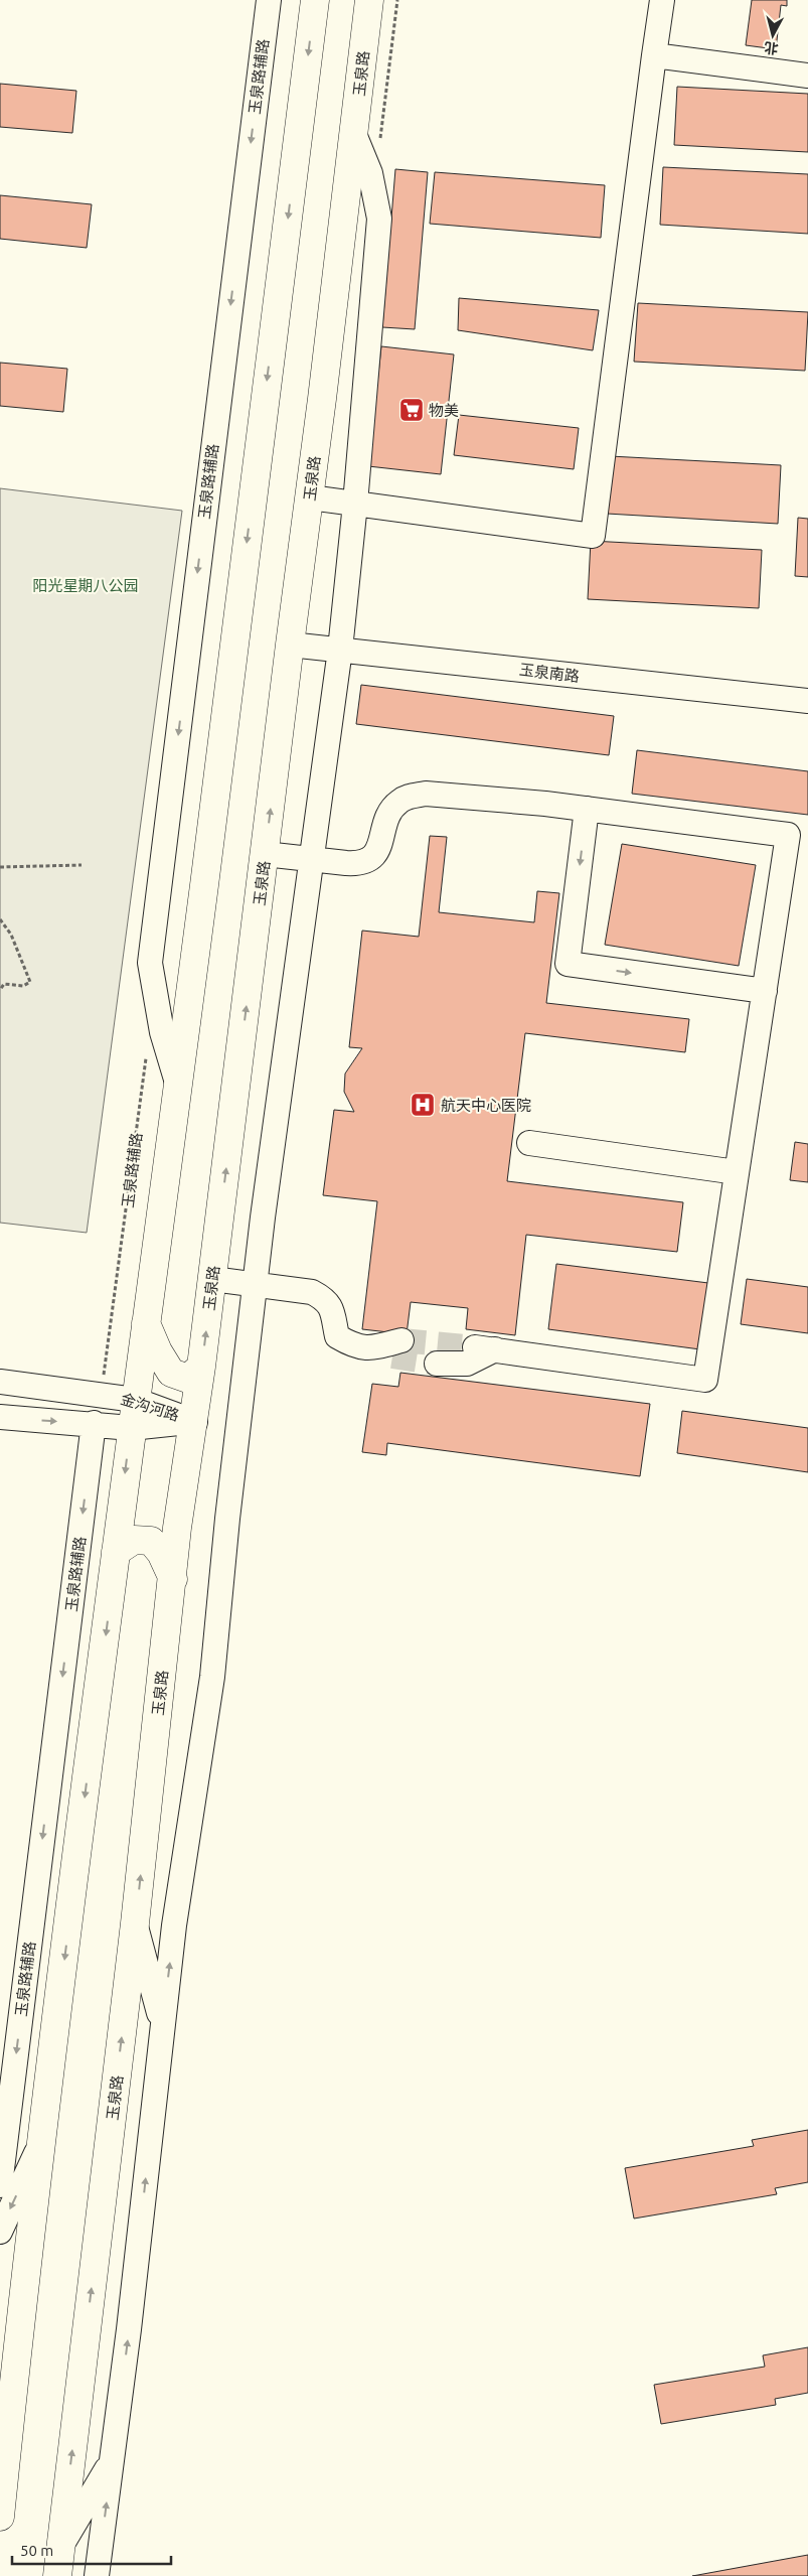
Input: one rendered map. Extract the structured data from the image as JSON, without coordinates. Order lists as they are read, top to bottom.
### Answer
{
  "streets": {
    "main road": ["玉泉路"],
    "street": ["玉泉路辅路", "玉泉南路", "金沟河路"]
  },
  "crossings": [
    ["玉泉路", "玉泉南路"],
    ["玉泉路", "金沟河路"],
    ["玉泉路辅路", "金沟河路"]
  ],
  "parks": ["阳光星期八公园"],
  "places": {
    "supermarket": ["物美"],
    "hospital": ["航天中心医院"]
  },
  "scale_bar": "50 m",
  "north": "bottom"
}
